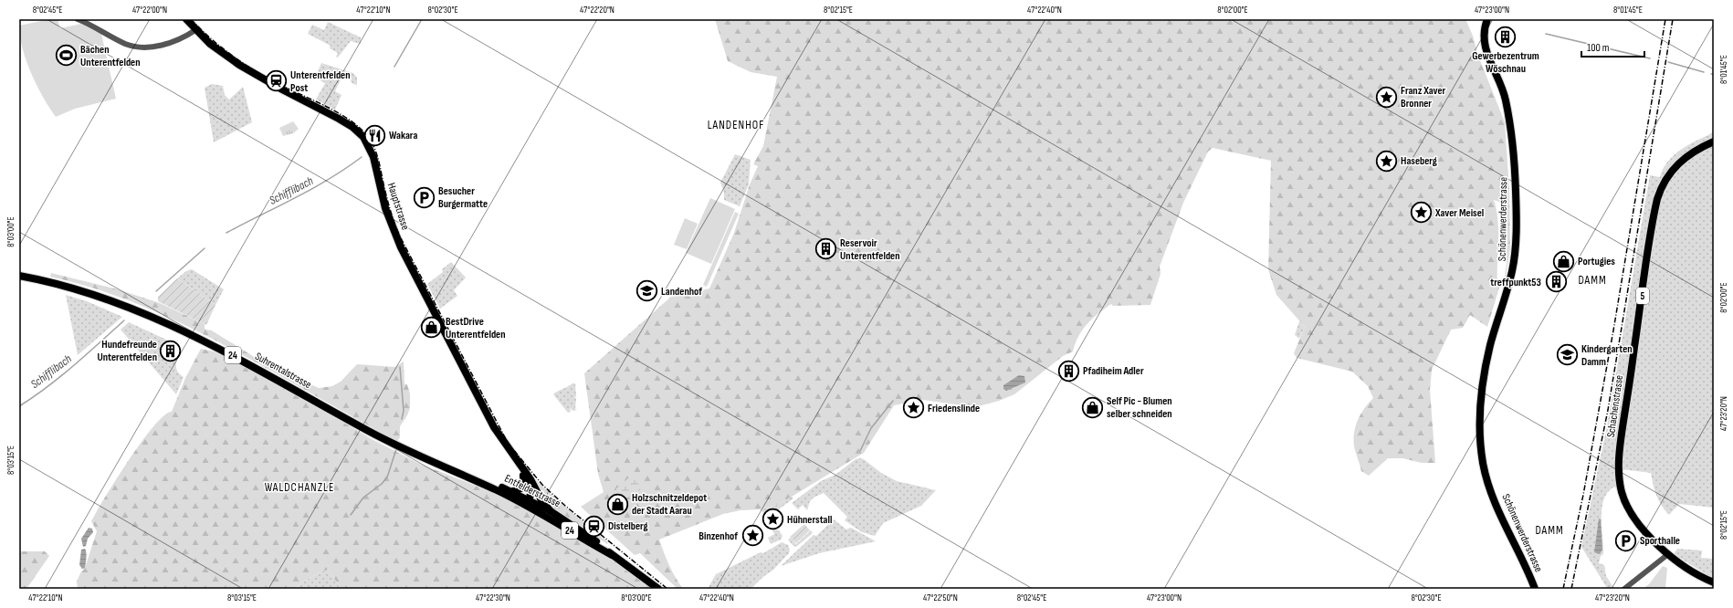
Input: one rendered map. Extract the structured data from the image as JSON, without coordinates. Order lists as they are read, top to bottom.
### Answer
{
  "streets": {
    "main road": [
      "Hauptstrasse",
      "Schönenwerderstrasse",
      "5",
      "24",
      "Suhrentalstrasse",
      "Schachenstrasse",
      "Entfelderstrasse"
    ]
  },
  "crossings": [
    ["5", "Schachenstrasse"],
    ["Suhrentalstrasse", "Entfelderstrasse"]
  ],
  "districts": [
    "LANDENHOF",
    "DAMM",
    "WALDCHANZLE",
    "DAMM"
  ],
  "water": ["Schifflibach"],
  "places": {
    "building": [
      "Gewerbezentrum Wöschnau",
      "Reservoir Unterentfelden",
      "treffpunkt53",
      "Hundefreunde Unterentfelden",
      "Pfadiheim Adler"
    ],
    "sports": ["Bächen Unterentfelden"],
    "station": ["Unterentfelden Post", "Distelberg"],
    "place": [
      "Franz Xaver Bronner",
      "Haseberg",
      "Xaver Meisel",
      "Friedenslinde",
      "Hühnerstall",
      "Binzenhof"
    ],
    "restaurant": ["Wakara"],
    "parking": ["Besucher Burgermatte", "Sporthalle"],
    "shop": [
      "Portugies",
      "BestDrive Unterentfelden",
      "Self Pic - Blumen selber schneiden",
      "Holzschnitzeldepot der Stadt Aarau"
    ],
    "school or university": ["Landenhof", "Kindergarten Damm"]
  },
  "scale_bar": "100 m",
  "coordinates": [
    "8°02'45\"E",
    "47°22'00\"N",
    "47°22'10\"N",
    "8°02'30\"E",
    "47°22'20\"N",
    "8°02'15\"E",
    "47°22'40\"N",
    "8°02'00\"E",
    "47°23'00\"N",
    "8°01'45\"E",
    "8°03'00\"E",
    "47°23'20\"N",
    "8°03'15\"E",
    "47°22'30\"N",
    "47°22'50\"N"
  ]
}
